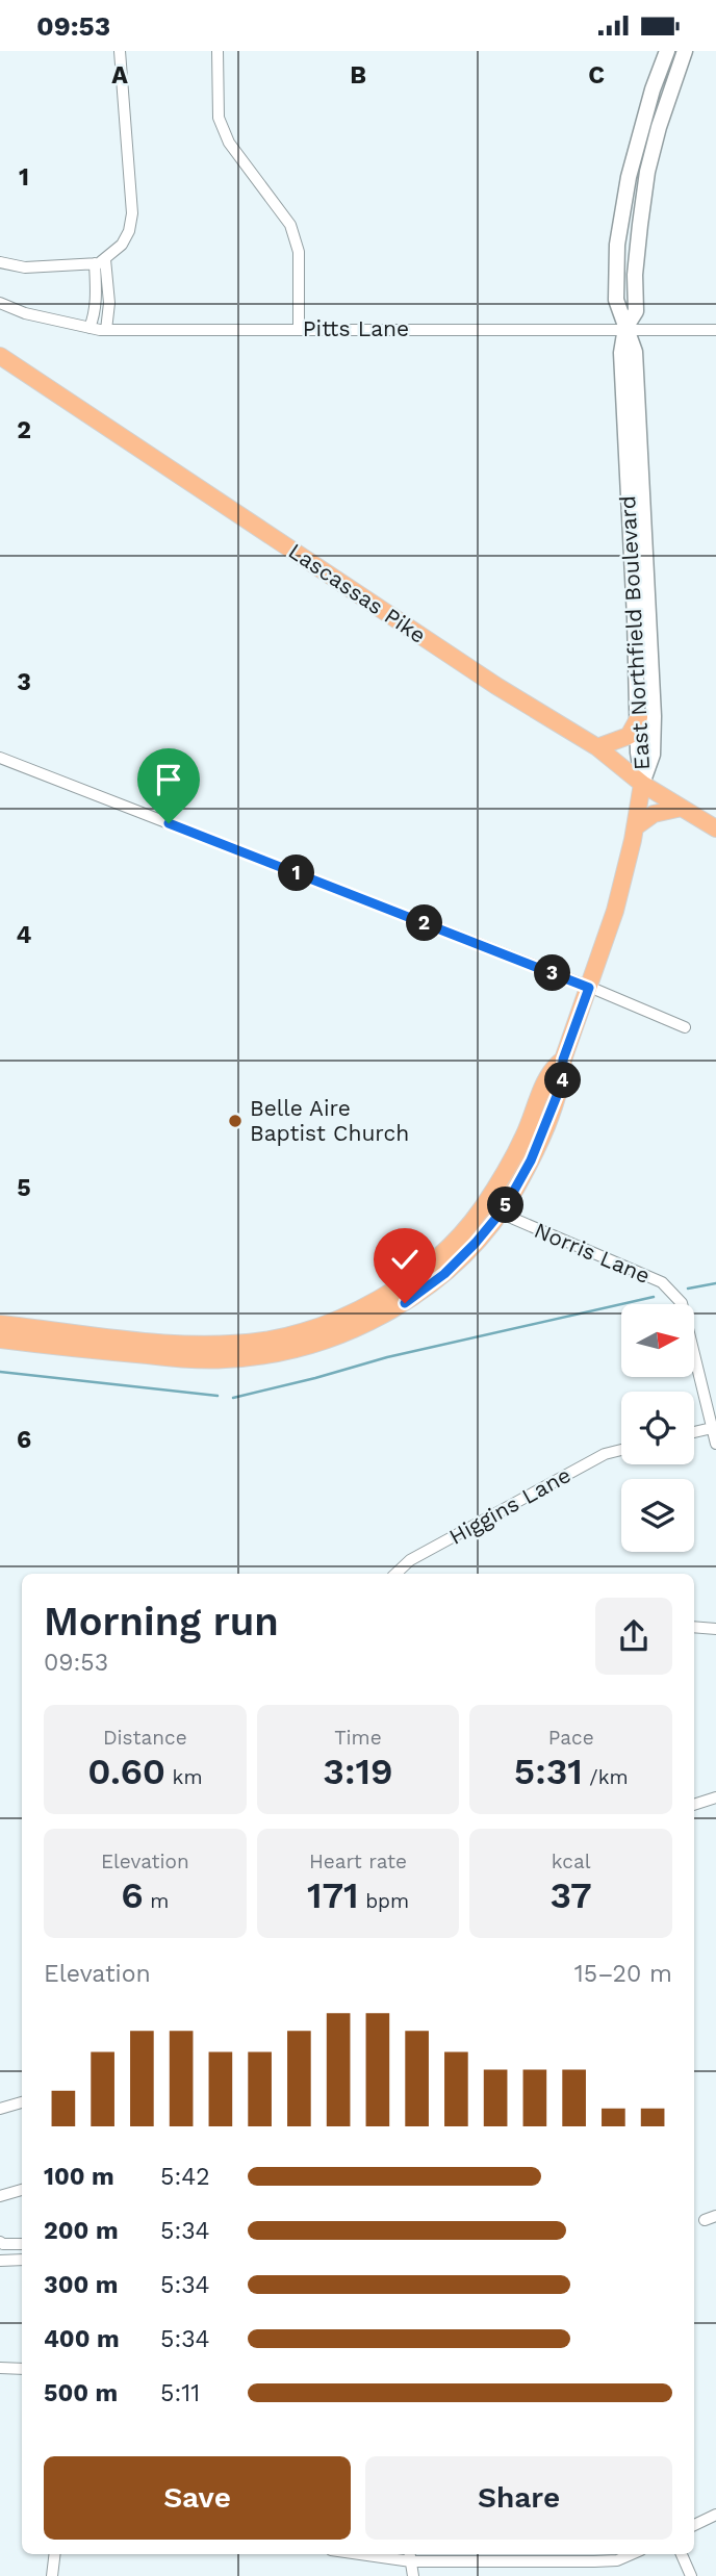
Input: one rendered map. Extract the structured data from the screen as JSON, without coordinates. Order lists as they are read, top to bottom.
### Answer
{
  "streets": {
    "main road": ["Lascassas Pike", "East Northfield Boulevard"],
    "street": ["Pitts Lane", "Norris Lane", "Higgins Lane"]
  },
  "crossings": [
    ["Pitts Lane", "East Northfield Boulevard"],
    ["Lascassas Pike", "East Northfield Boulevard"]
  ],
  "places": ["Belle Aire Baptist Church"],
  "north": "right",
  "page": {
    "status": "09:53",
    "pins": [
      "1",
      "2",
      "3",
      "4",
      "5"
    ],
    "heading": ["Morning run", "09:53"],
    "stats": [
      ["Distance", "0.60 km"],
      ["Time", "3:19"],
      ["Pace", "5:31 /km"],
      ["Elevation", "6 m"],
      ["Heart rate", "171 bpm"],
      ["kcal", "37"]
    ],
    "chart": ["Elevation", "15–20 m"],
    "list": [
      {
        "name": "100 m",
        "note": "5:42"
      },
      {
        "name": "200 m",
        "note": "5:34"
      },
      {
        "name": "300 m",
        "note": "5:34"
      },
      {
        "name": "400 m",
        "note": "5:34"
      },
      {
        "name": "500 m",
        "note": "5:11"
      }
    ],
    "buttons": ["Save", "Share"]
  },
  "grid": {
    "columns": ["A", "B", "C"],
    "rows": [
      "1",
      "2",
      "3",
      "4",
      "5",
      "6"
    ]
  }
}
